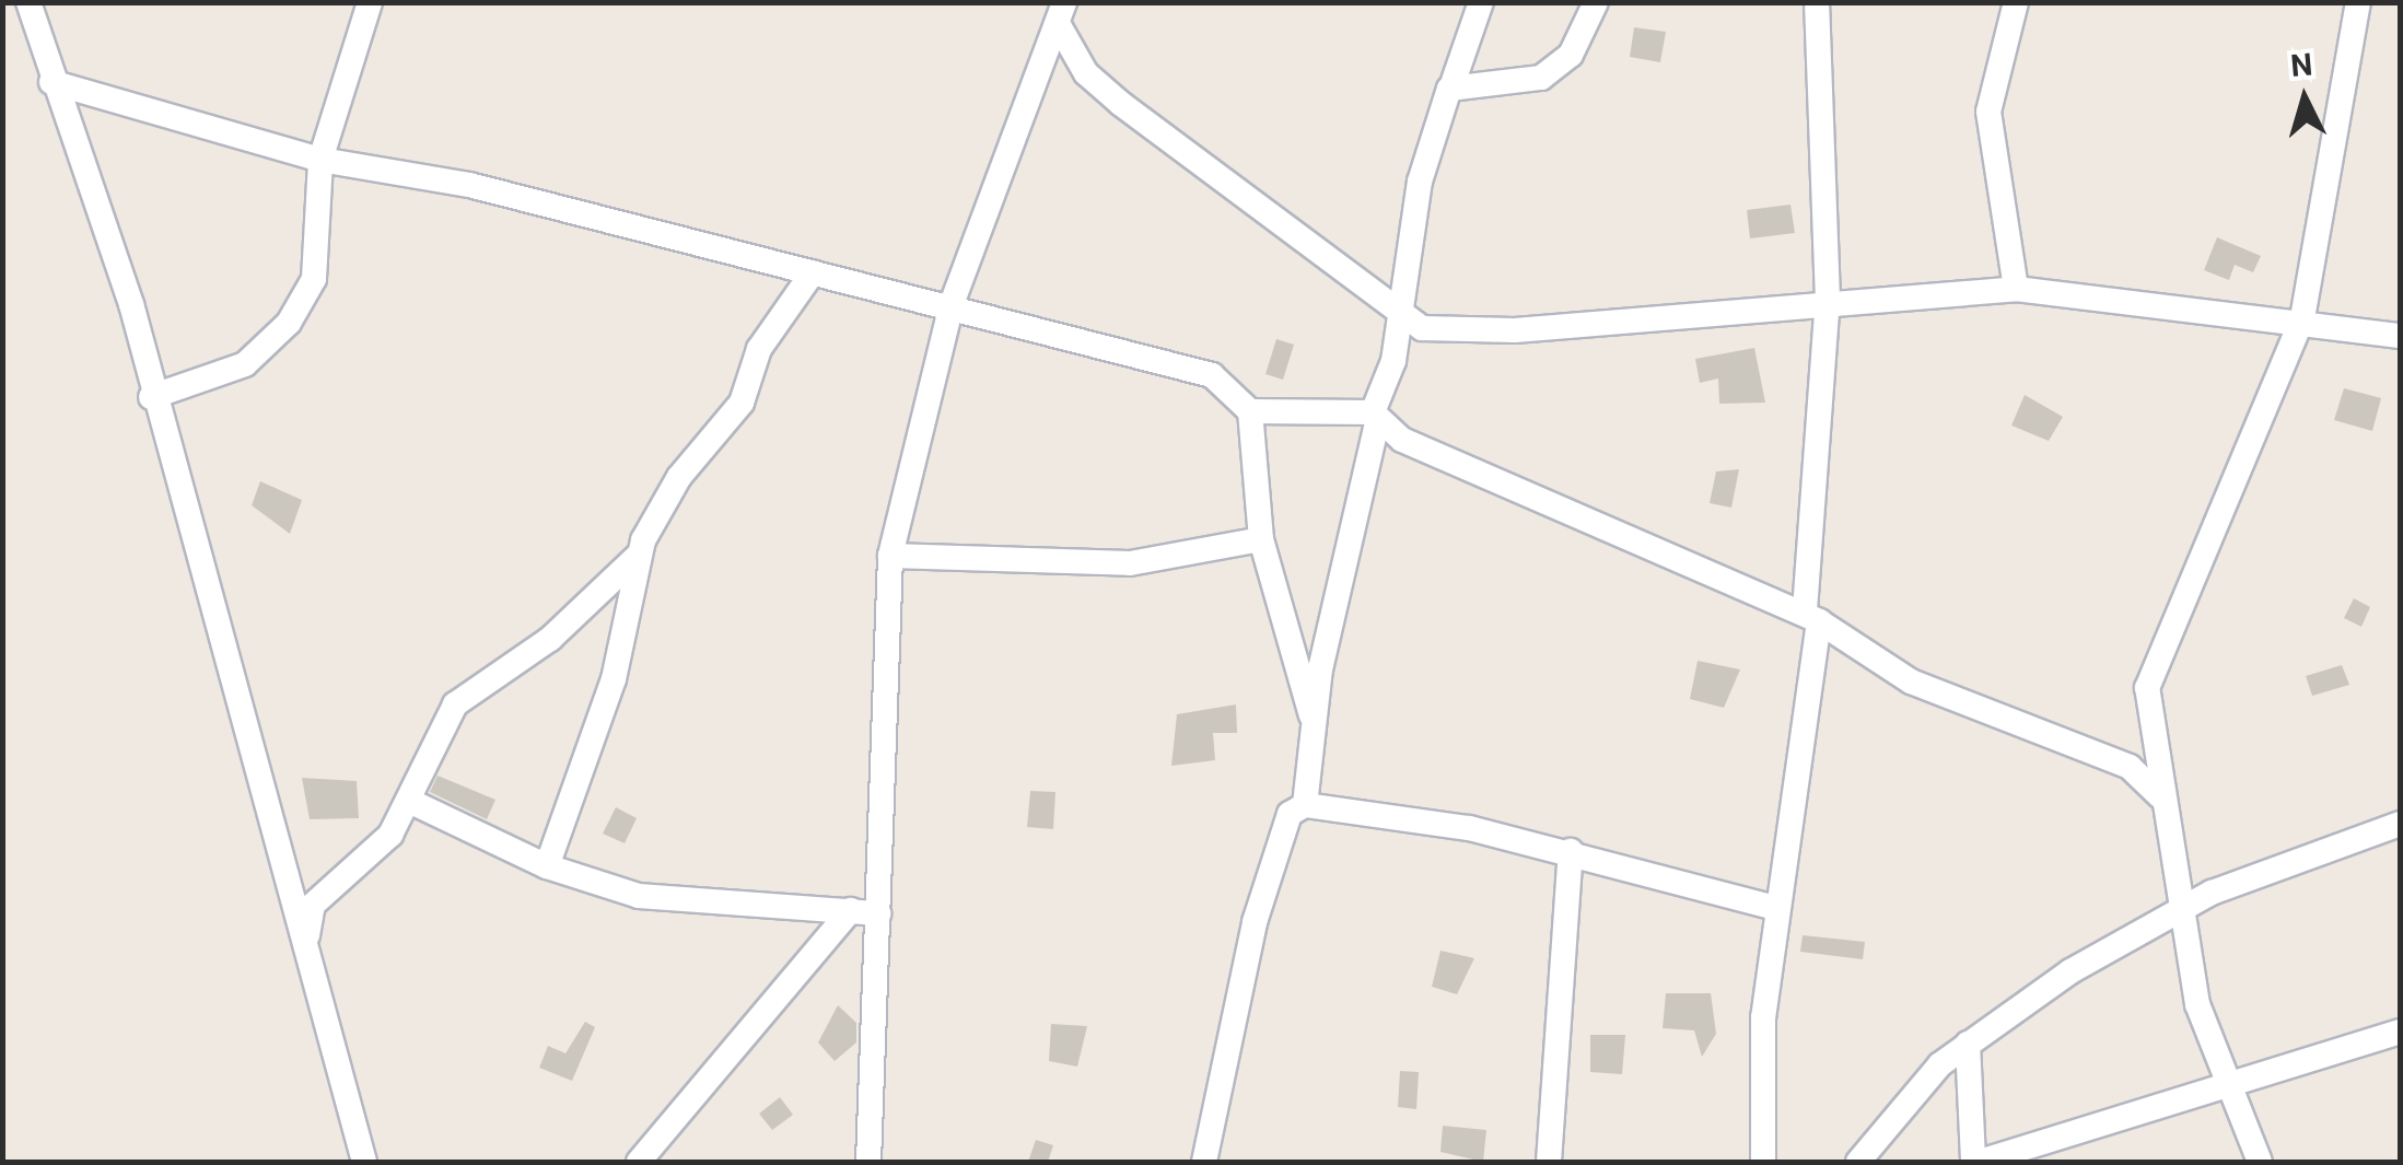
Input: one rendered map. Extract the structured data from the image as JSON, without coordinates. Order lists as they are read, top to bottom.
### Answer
{
  "north": "top"
}
